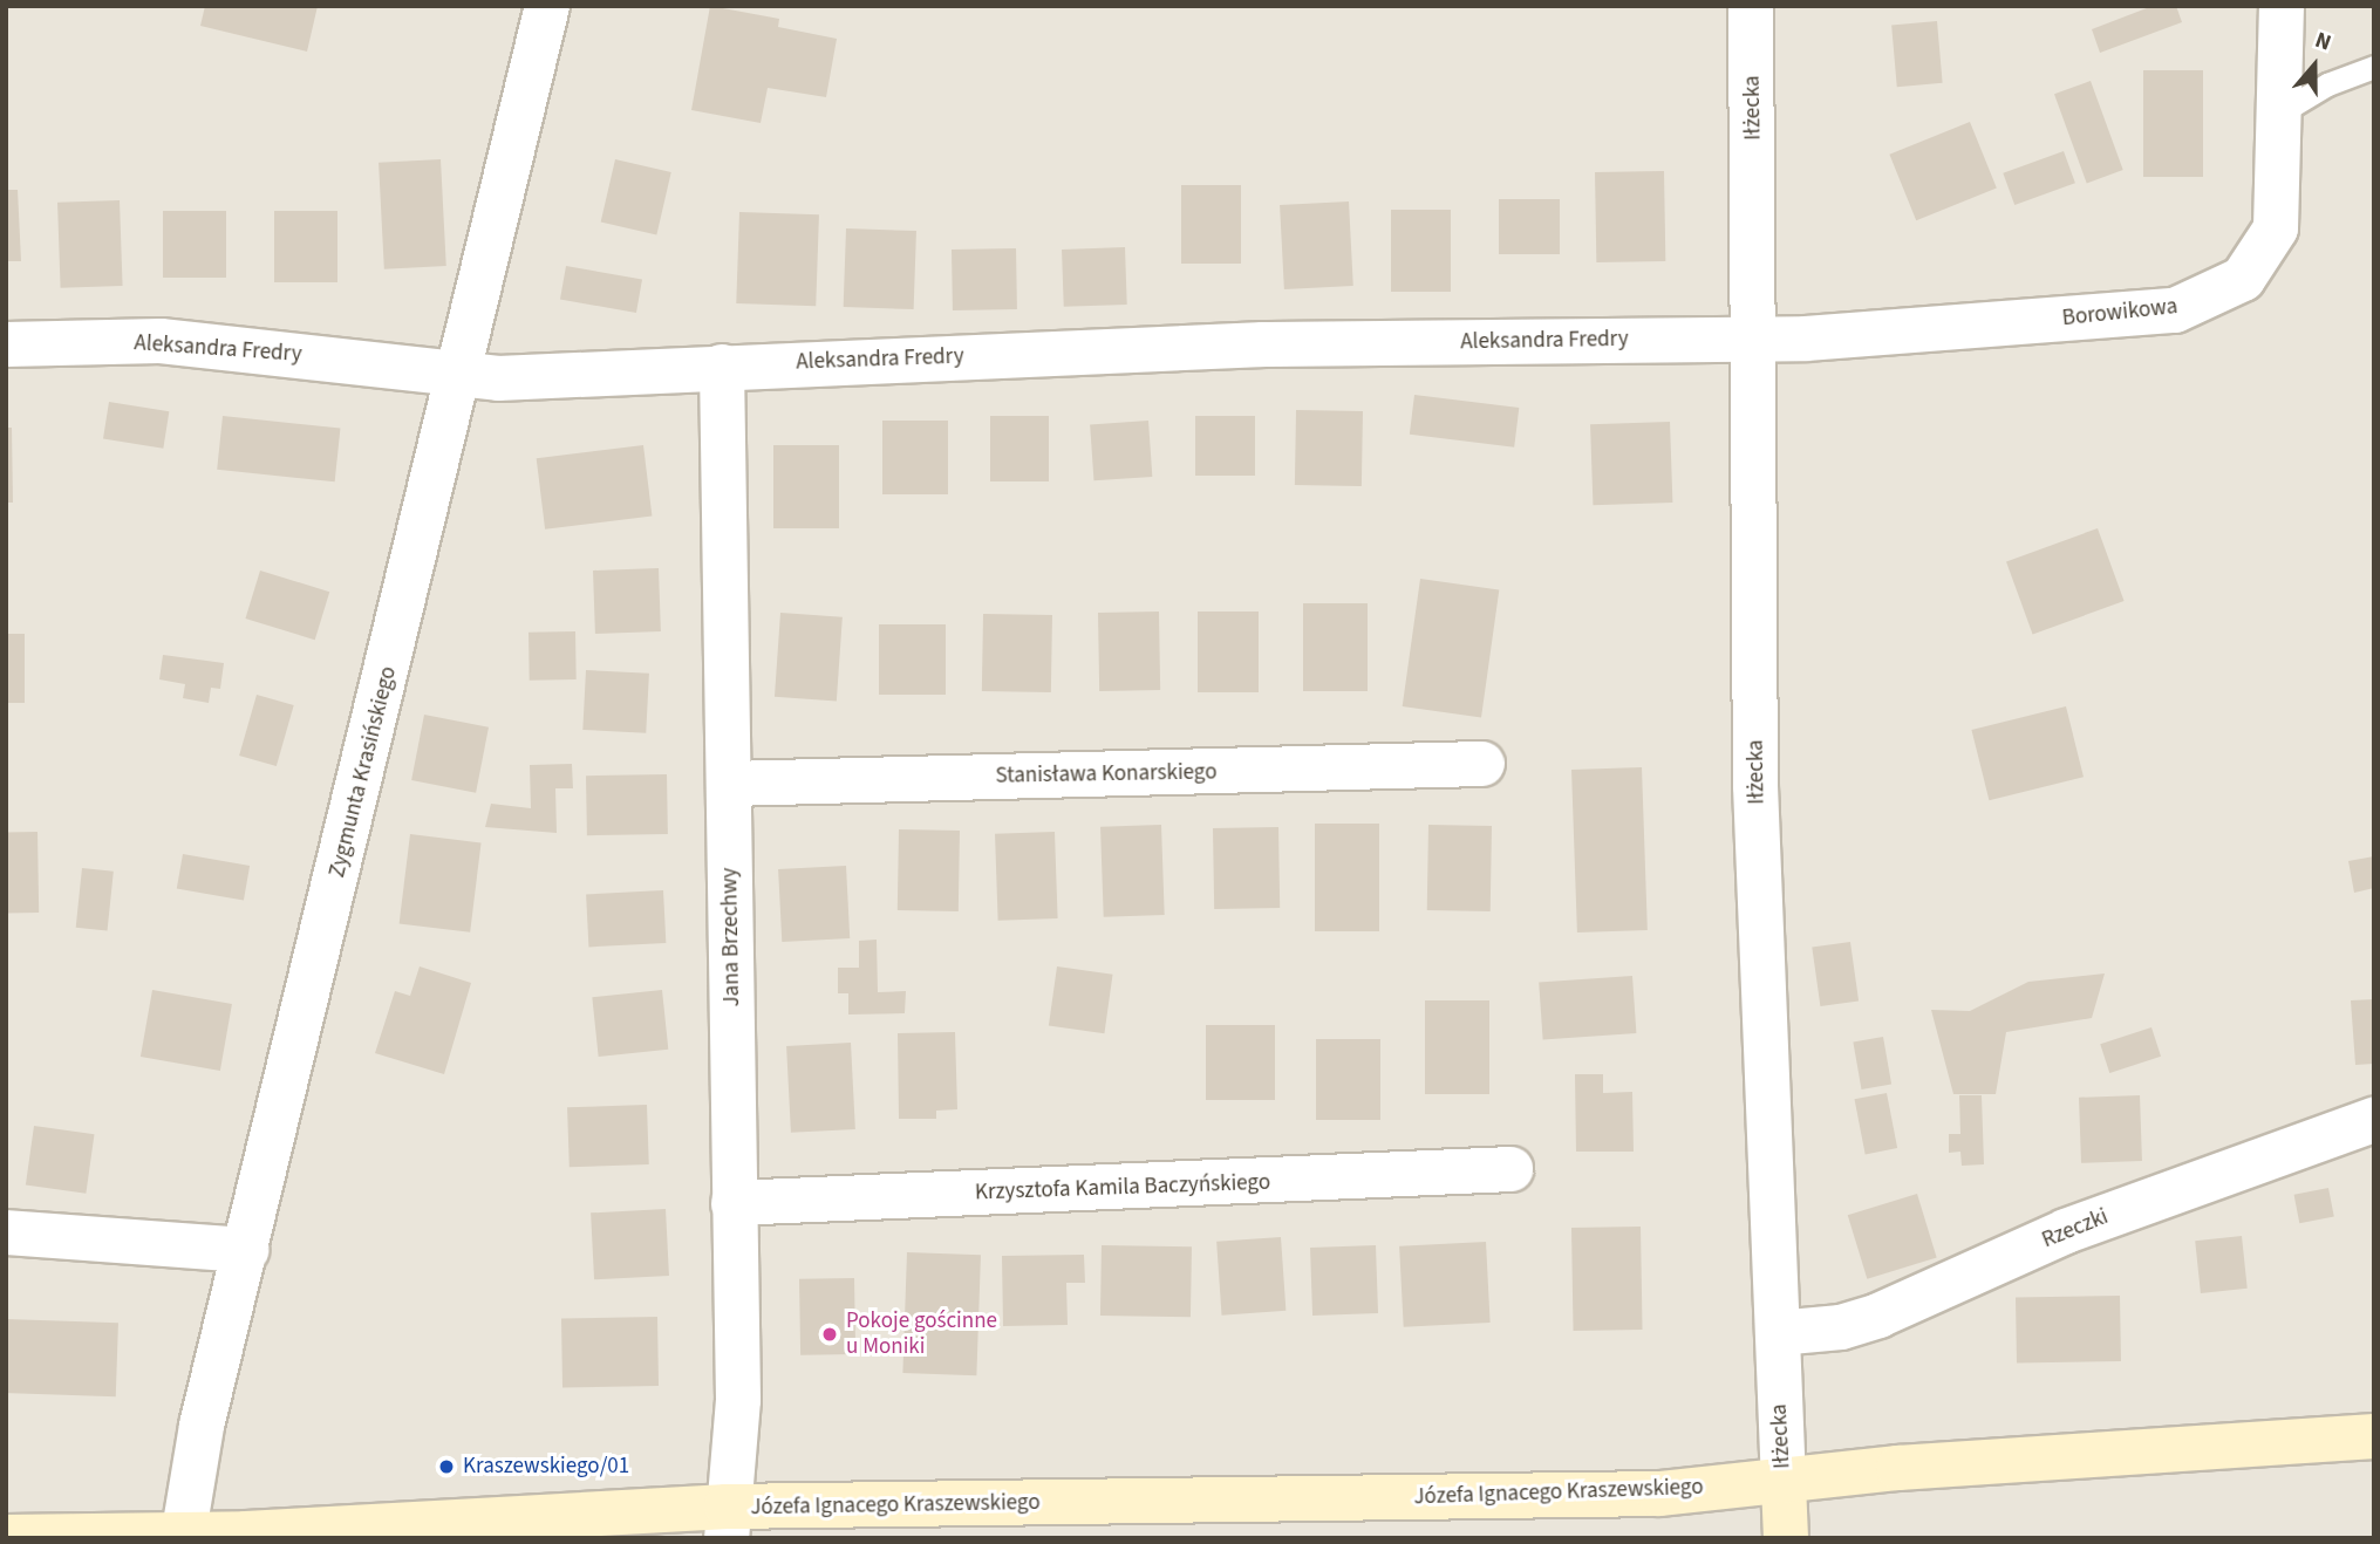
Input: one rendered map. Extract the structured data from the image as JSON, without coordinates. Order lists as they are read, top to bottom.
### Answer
{
  "streets": {
    "main road": ["Iłżecka", "Józefa Ignacego Kraszewskiego"],
    "street": [
      "Borowikowa",
      "Aleksandra Fredry",
      "Zygmunta Krasińskiego",
      "Stanisława Konarskiego",
      "Jana Brzechwy",
      "Krzysztofa Kamila Baczyńskiego",
      "Rzeczki"
    ]
  },
  "crossings": [
    ["Iłżecka", "Borowikowa"],
    ["Iłżecka", "Aleksandra Fredry"],
    ["Iłżecka", "Rzeczki"],
    ["Iłżecka", "Józefa Ignacego Kraszewskiego"],
    ["Borowikowa", "Aleksandra Fredry"],
    ["Aleksandra Fredry", "Zygmunta Krasińskiego"],
    ["Aleksandra Fredry", "Jana Brzechwy"],
    ["Zygmunta Krasińskiego", "Józefa Ignacego Kraszewskiego"],
    ["Stanisława Konarskiego", "Jana Brzechwy"],
    ["Jana Brzechwy", "Krzysztofa Kamila Baczyńskiego"],
    ["Jana Brzechwy", "Józefa Ignacego Kraszewskiego"]
  ],
  "places": ["Pokoje gościnne u Moniki", "Kraszewskiego/01"],
  "north": "top"
}
